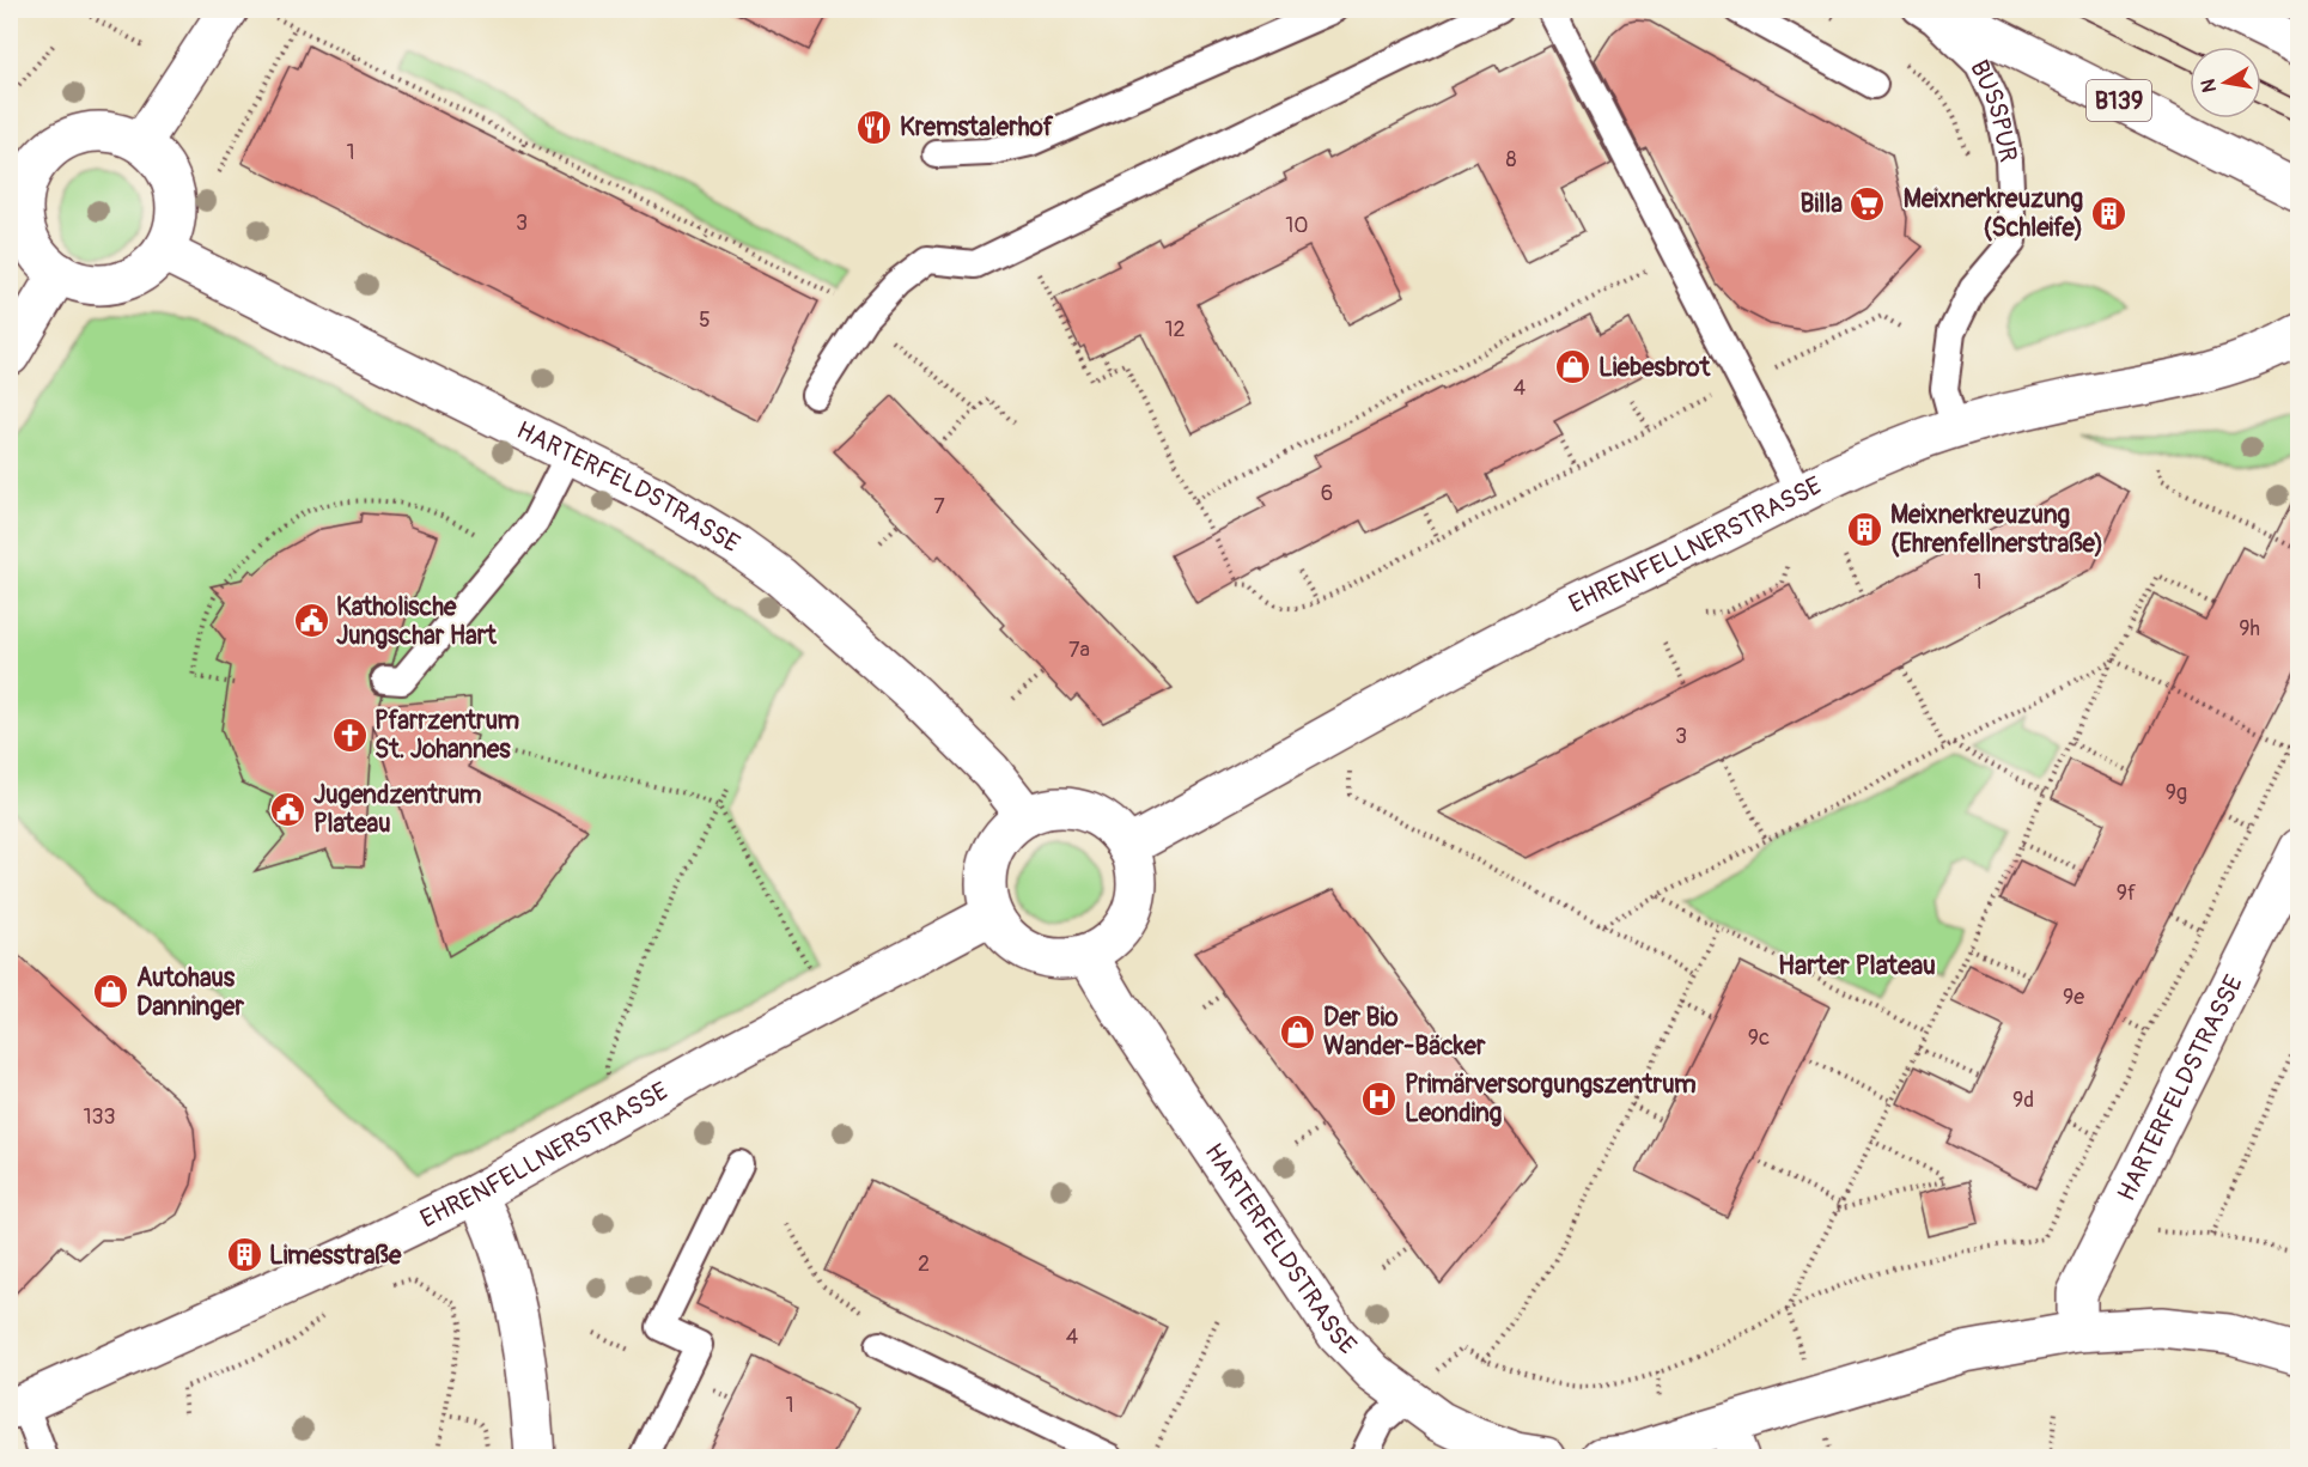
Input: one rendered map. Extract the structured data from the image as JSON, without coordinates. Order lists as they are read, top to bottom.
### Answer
{
  "streets": {
    "street": ["B139", "HARTERFELDSTRASSE", "EHRENFELLNERSTRASSE"],
    "lane": ["BUSSPUR"]
  },
  "crossings": [
    ["BUSSPUR", "EHRENFELLNERSTRASSE"],
    ["HARTERFELDSTRASSE", "EHRENFELLNERSTRASSE"]
  ],
  "districts": ["Harter Plateau"],
  "places": {
    "restaurant": ["Kremstalerhof"],
    "supermarket": ["Billa"],
    "building": ["Meixnerkreuzung (Schleife)", "Meixnerkreuzung (Ehrenfellnerstraße)", "Limesstraße"],
    "shop": ["Liebesbrot", "Autohaus Danninger", "Der Bio Wander-Bäcker"],
    "public building": ["Katholische Jungschar Hart", "Jugendzentrum Plateau"],
    "church": ["Pfarrzentrum St. Johannes"],
    "hospital": ["Primärversorgungszentrum Leonding"]
  },
  "house_numbers": [
    "1",
    "8",
    "3",
    "10",
    "5",
    "12",
    "4",
    "6",
    "7",
    "1",
    "9h",
    "7a",
    "3",
    "9g",
    "9f",
    "9e",
    "9c",
    "9d",
    "133",
    "2",
    "4",
    "1"
  ],
  "north": "left"
}
